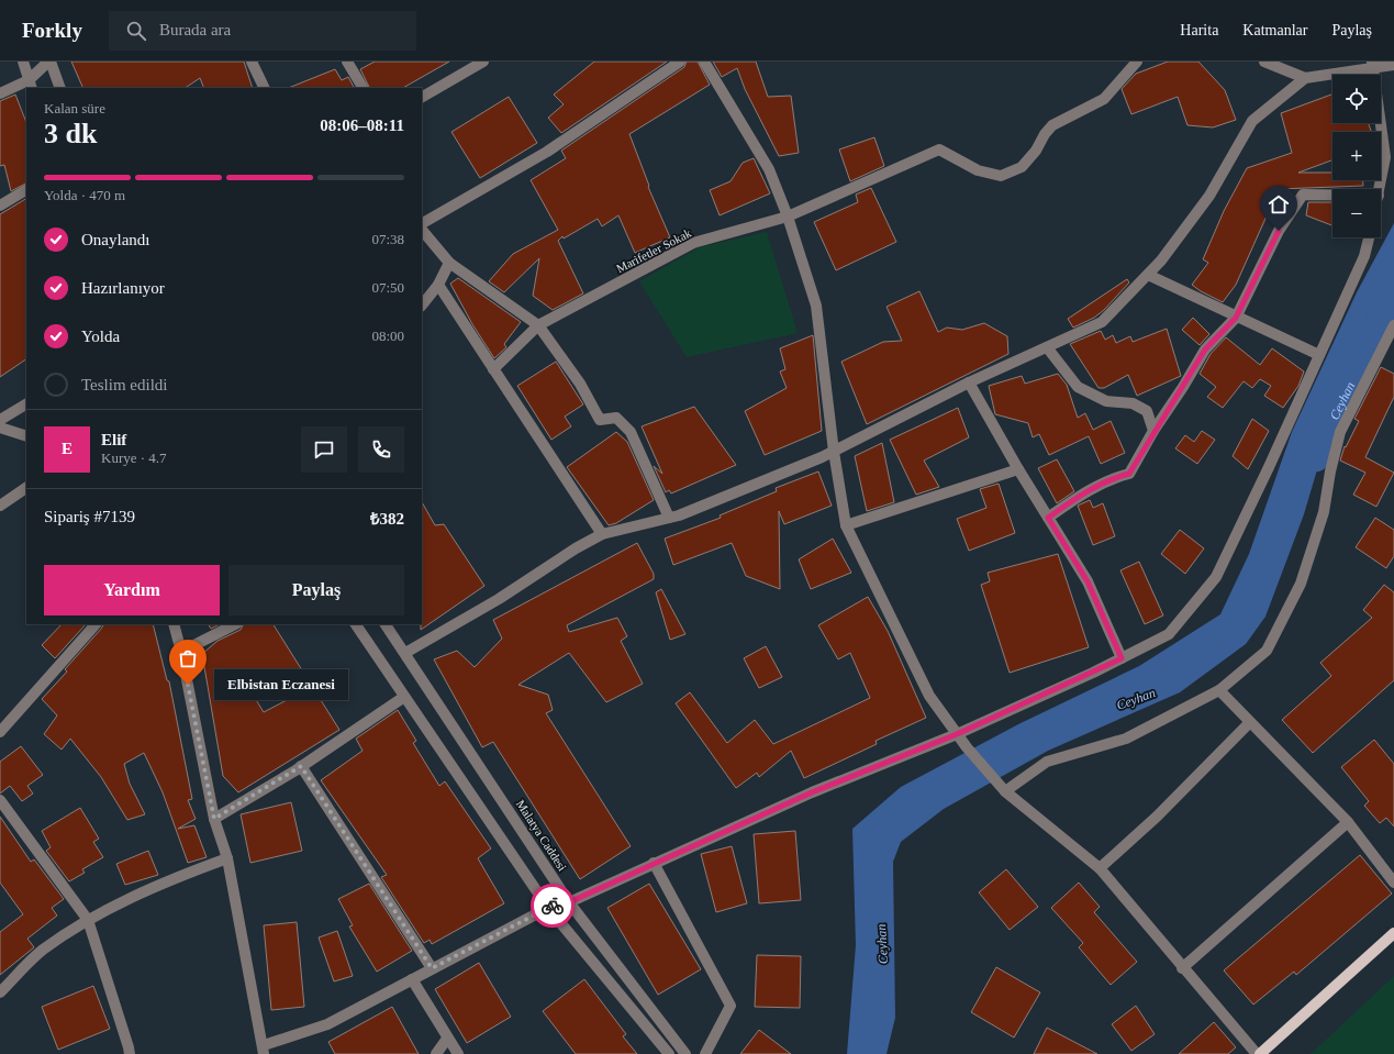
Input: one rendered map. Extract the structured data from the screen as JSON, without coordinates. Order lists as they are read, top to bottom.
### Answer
{
  "streets": {
    "street": ["Marifetler Sokak", "Malatya Caddesi"]
  },
  "water": ["Ceyhan"],
  "places": ["Elbistan Eczanesi"],
  "page": {
    "header": "Forkly",
    "search": "Burada ara",
    "nav": ["Harita", "Katmanlar", "Paylaş"],
    "map_buttons": ["+", "−"],
    "heading": ["3 dk", "Kalan süre", "08:06–08:11"],
    "panel": [
      "Elif",
      "Kurye · 4.7",
      "Sipariş #7139",
      "₺382"
    ],
    "bar": "Yolda · 470 m",
    "list": [
      ["Onaylandı", "07:38"],
      ["Hazırlanıyor", "07:50"],
      ["Yolda", "08:00"],
      "Teslim edildi"
    ],
    "round": "E",
    "buttons": ["Yardım", "Paylaş"],
    "bubble": "Elbistan Eczanesi"
  }
}
